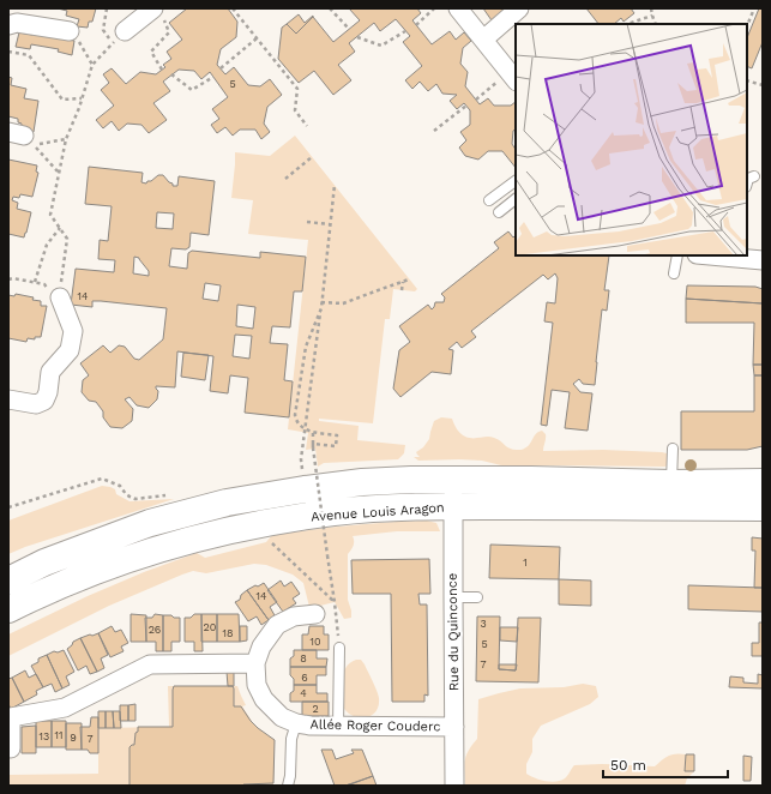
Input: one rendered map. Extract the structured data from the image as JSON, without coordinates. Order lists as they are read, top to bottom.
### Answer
{
  "streets": {
    "main road": ["Avenue Louis Aragon"],
    "street": ["Rue du Quinconce", "Allée Roger Couderc"]
  },
  "crossings": [
    ["Avenue Louis Aragon", "Rue du Quinconce"],
    ["Rue du Quinconce", "Allée Roger Couderc"]
  ],
  "house_numbers": [
    "5",
    "14",
    "1",
    "14",
    "3",
    "20",
    "26",
    "18",
    "10",
    "5",
    "8",
    "7",
    "6",
    "4",
    "2",
    "11",
    "13",
    "9",
    "7"
  ],
  "scale_bar": "50 m"
}
